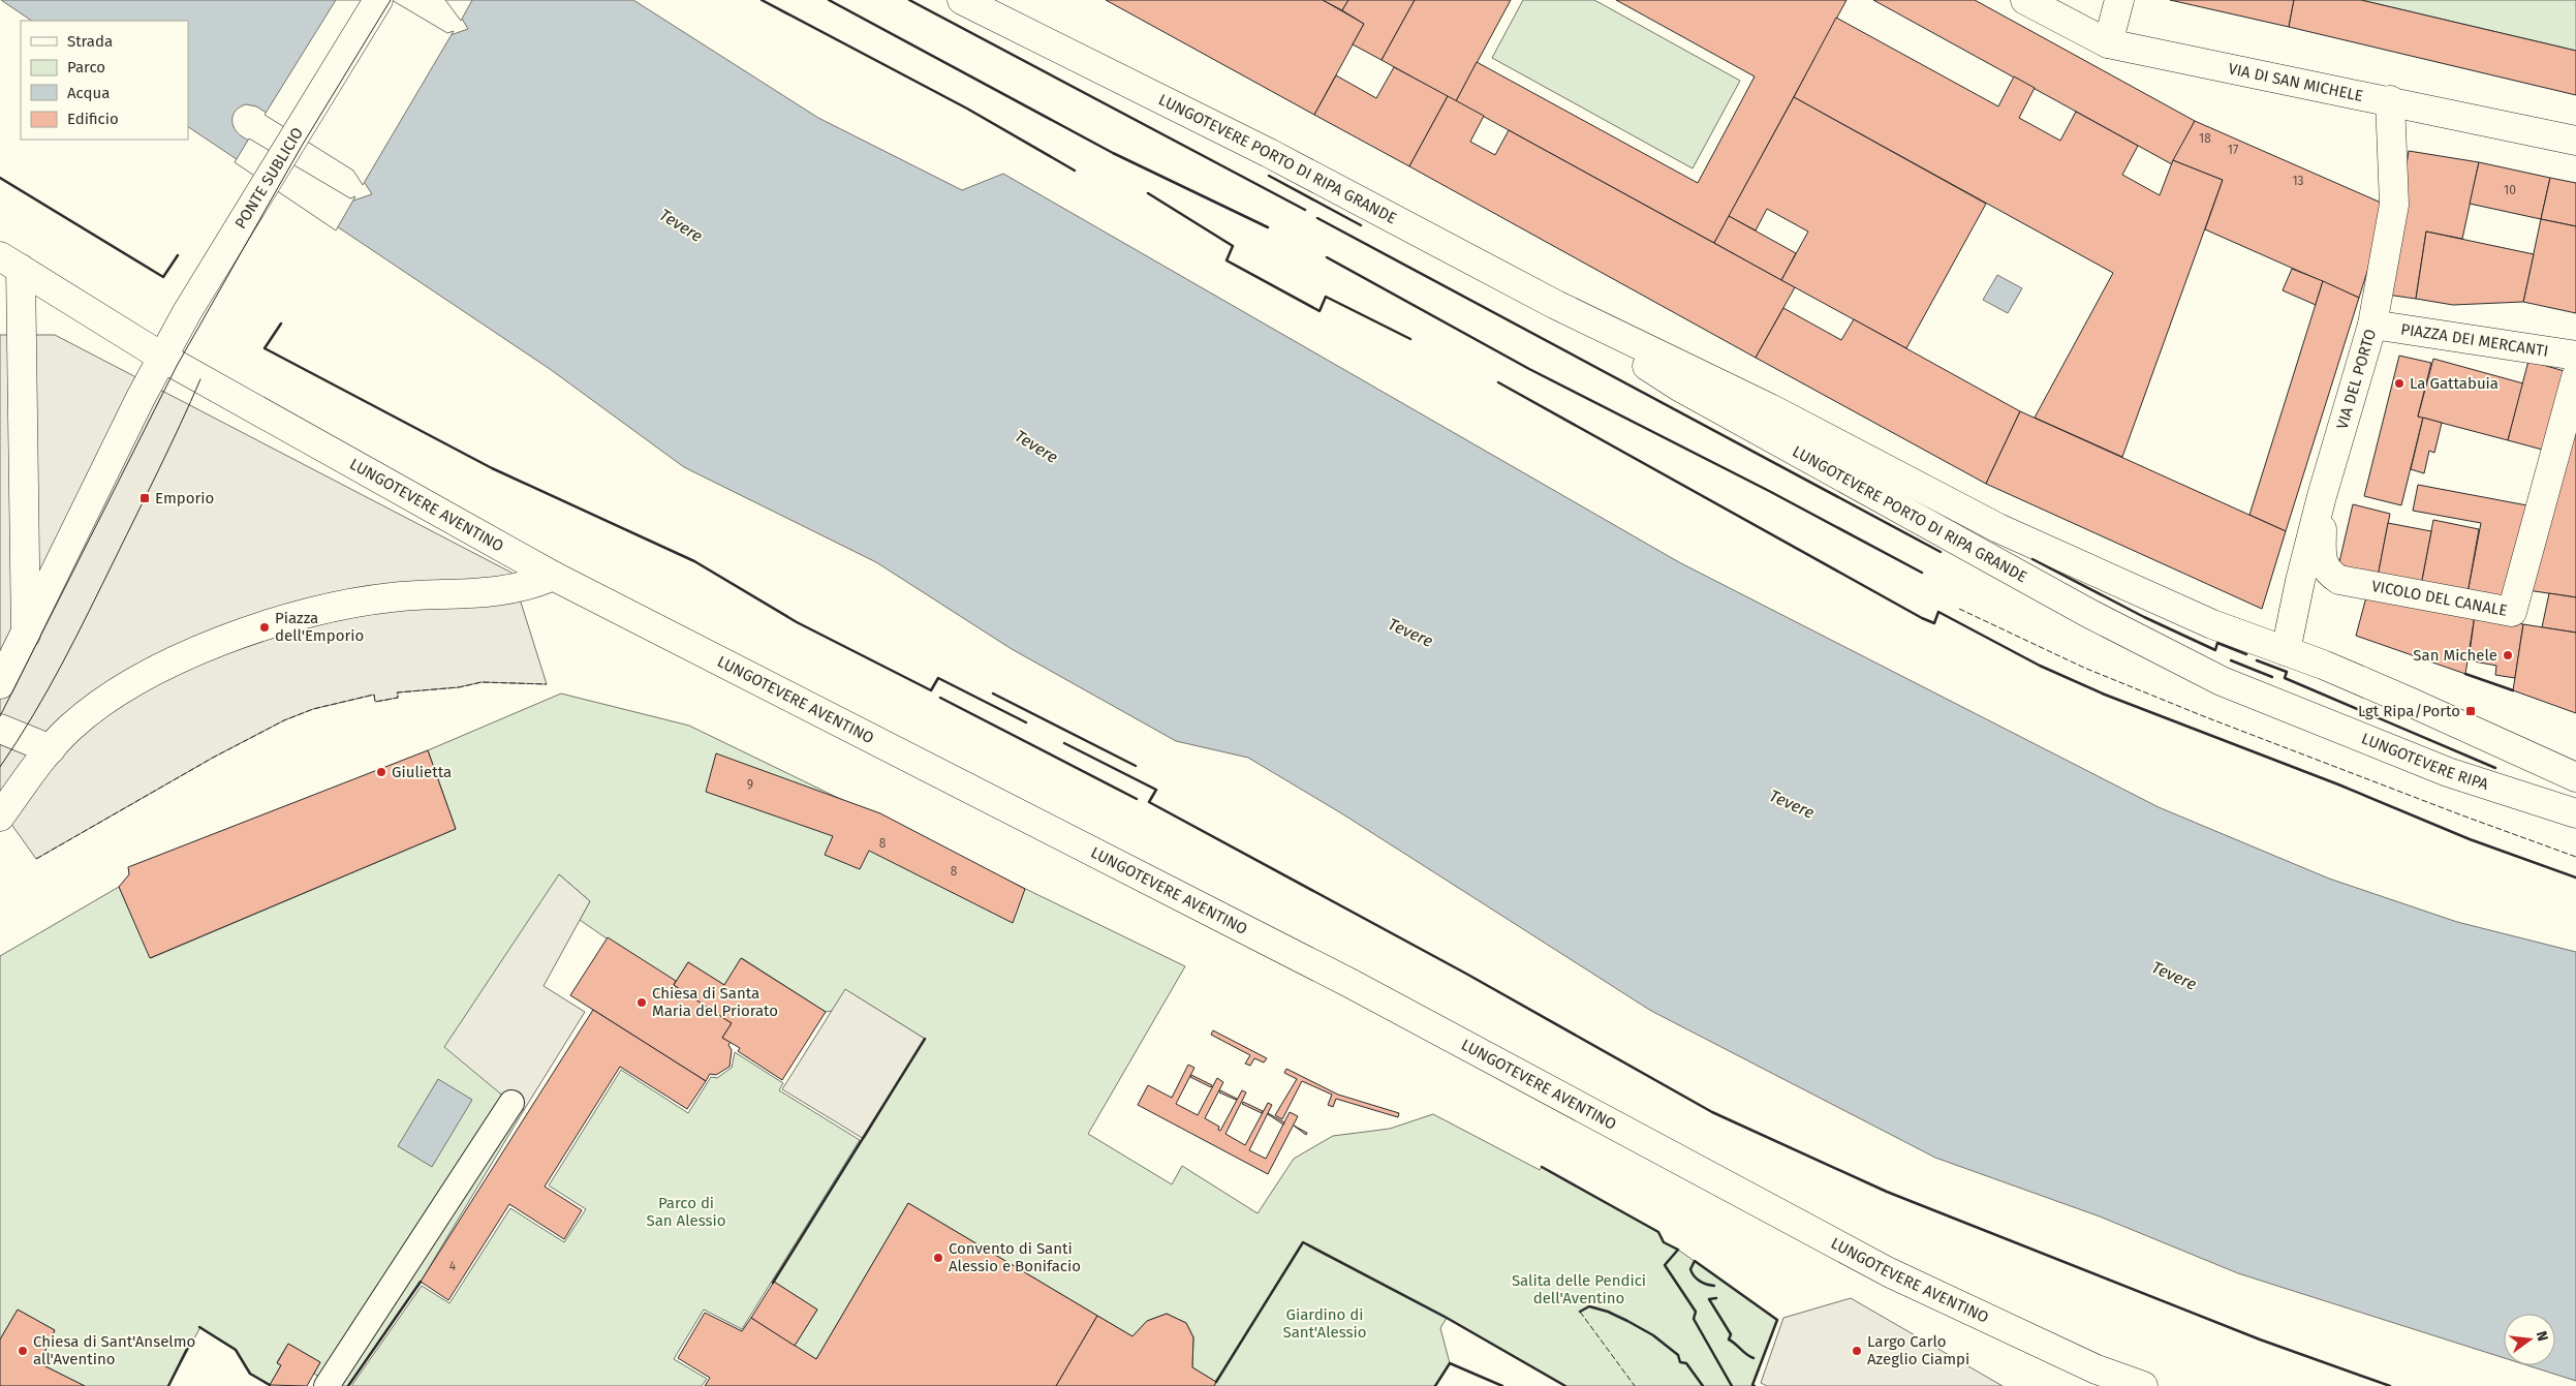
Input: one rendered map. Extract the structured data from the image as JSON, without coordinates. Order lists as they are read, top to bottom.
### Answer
{
  "streets": {
    "main road": [
      "VIA DI SAN MICHELE",
      "LUNGOTEVERE PORTO DI RIPA GRANDE",
      "PONTE SUBLICIO",
      "PIAZZA DEI MERCANTI",
      "VIA DEL PORTO",
      "LUNGOTEVERE AVENTINO",
      "VICOLO DEL CANALE",
      "LUNGOTEVERE RIPA"
    ]
  },
  "crossings": [
    ["VIA DI SAN MICHELE", "VIA DEL PORTO"],
    ["LUNGOTEVERE PORTO DI RIPA GRANDE", "VIA DEL PORTO"],
    ["LUNGOTEVERE PORTO DI RIPA GRANDE", "LUNGOTEVERE RIPA"],
    ["PONTE SUBLICIO", "LUNGOTEVERE AVENTINO"],
    ["PIAZZA DEI MERCANTI", "VIA DEL PORTO"],
    ["VIA DEL PORTO", "VICOLO DEL CANALE"]
  ],
  "water": ["Tevere"],
  "parks": ["Parco di San Alessio", "Salita delle Pendici dell'Aventino", "Giardino di Sant'Alessio"],
  "places": {
    "other": [
      "La Gattabuia",
      "Piazza dell'Emporio",
      "San Michele",
      "Giulietta",
      "Chiesa di Santa Maria del Priorato",
      "Convento di Santi Alessio e Bonifacio",
      "Chiesa di Sant'Anselmo all'Aventino",
      "Largo Carlo Azeglio Ciampi"
    ],
    "transit": ["Emporio", "Lgt Ripa/Porto"]
  },
  "house_numbers": [
    "18",
    "17",
    "13",
    "10",
    "9",
    "8",
    "8",
    "4"
  ],
  "legend": [
    "Strada",
    "Parco",
    "Acqua",
    "Edificio"
  ],
  "north": "right"
}
